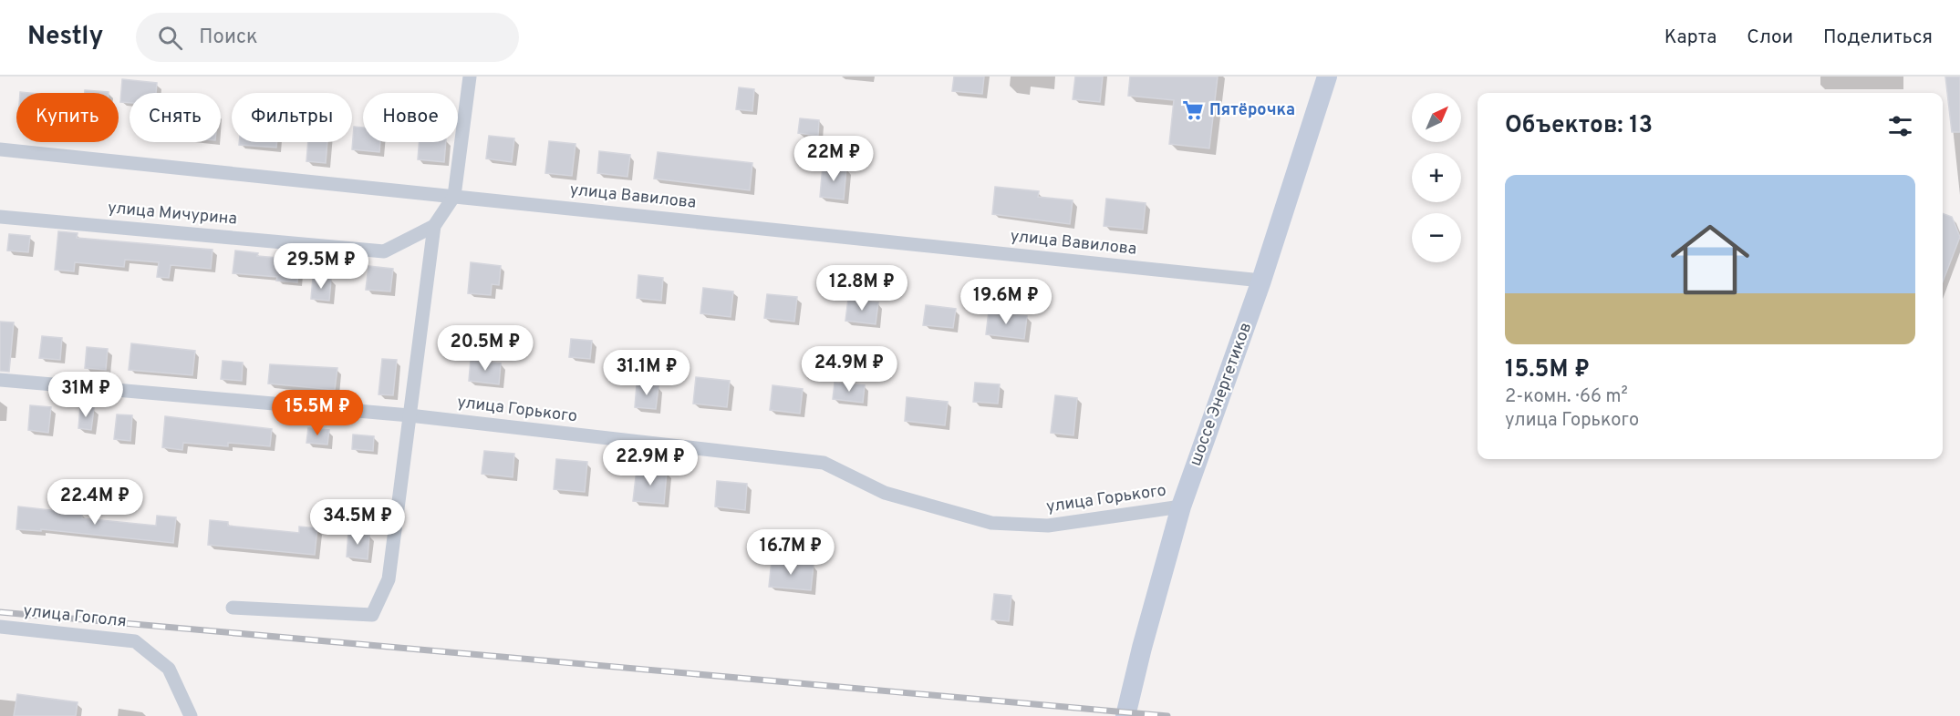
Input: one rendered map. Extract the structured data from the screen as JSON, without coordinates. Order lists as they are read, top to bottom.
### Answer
{
  "streets": {
    "main road": ["шоссе Энергетиков"],
    "street": [
      "улица Вавилова",
      "улица Мичурина",
      "улица Горького",
      "улица Гоголя"
    ]
  },
  "crossings": [
    ["улица Вавилова", "шоссе Энергетиков"],
    ["шоссе Энергетиков", "улица Горького"]
  ],
  "places": {
    "supermarket": ["Пятёрочка"]
  },
  "north": "top right",
  "page": {
    "header": "Nestly",
    "search": "Поиск",
    "nav": ["Карта", "Слои", "Поделиться"],
    "map_buttons": ["+", "−"],
    "chip": [
      "Купить",
      "Снять",
      "Фильтры",
      "Новое"
    ],
    "heading": "Объектов: 13",
    "price": [
      "22M ₽",
      "29.5M ₽",
      "12.8M ₽",
      "19.6M ₽",
      "20.5M ₽",
      "24.9M ₽",
      "31.1M ₽",
      "31M ₽",
      "15.5M ₽",
      "22.9M ₽",
      "22.4M ₽",
      "34.5M ₽",
      "16.7M ₽"
    ],
    "list": [
      {
        "name": "15.5M ₽",
        "note": "2-комн. · 66 m² · улица Горького"
      }
    ]
  }
}
